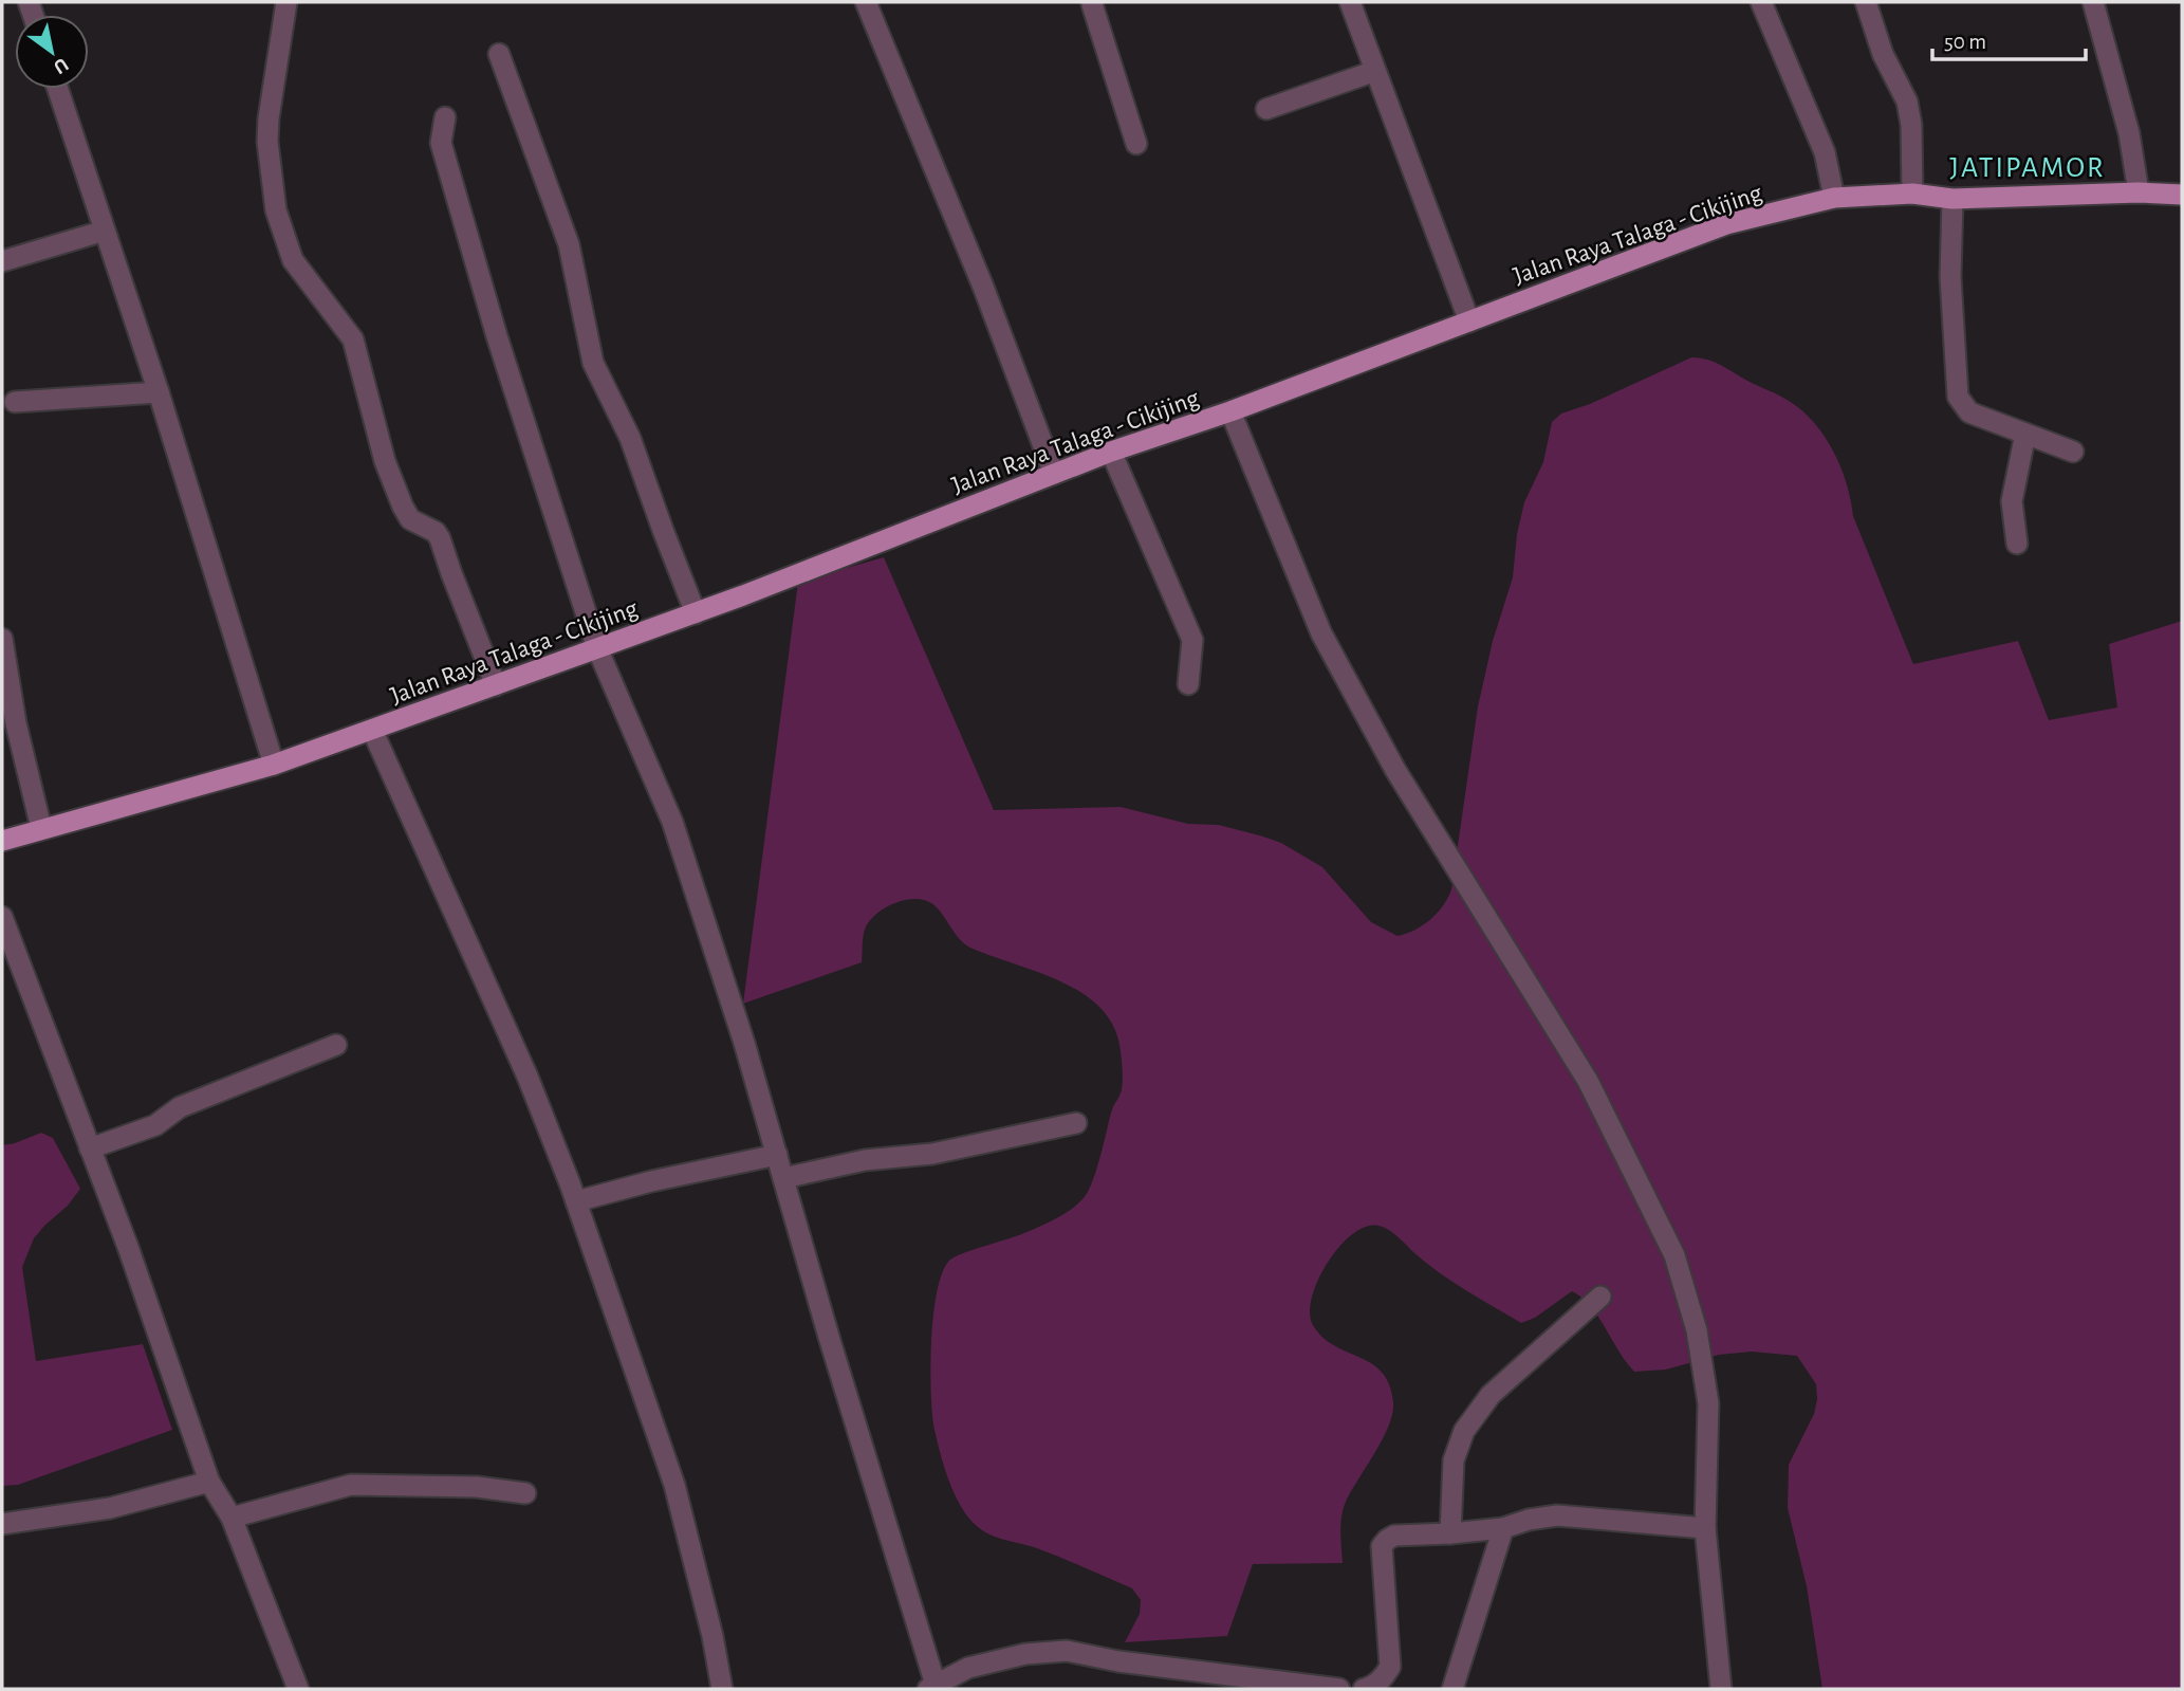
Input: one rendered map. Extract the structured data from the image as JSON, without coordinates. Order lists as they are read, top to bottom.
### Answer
{
  "streets": {
    "main road": ["Jalan Raya Talaga - Cikijing"]
  },
  "districts": ["JATIPAMOR"],
  "scale_bar": "50 m",
  "north": "bottom right"
}
